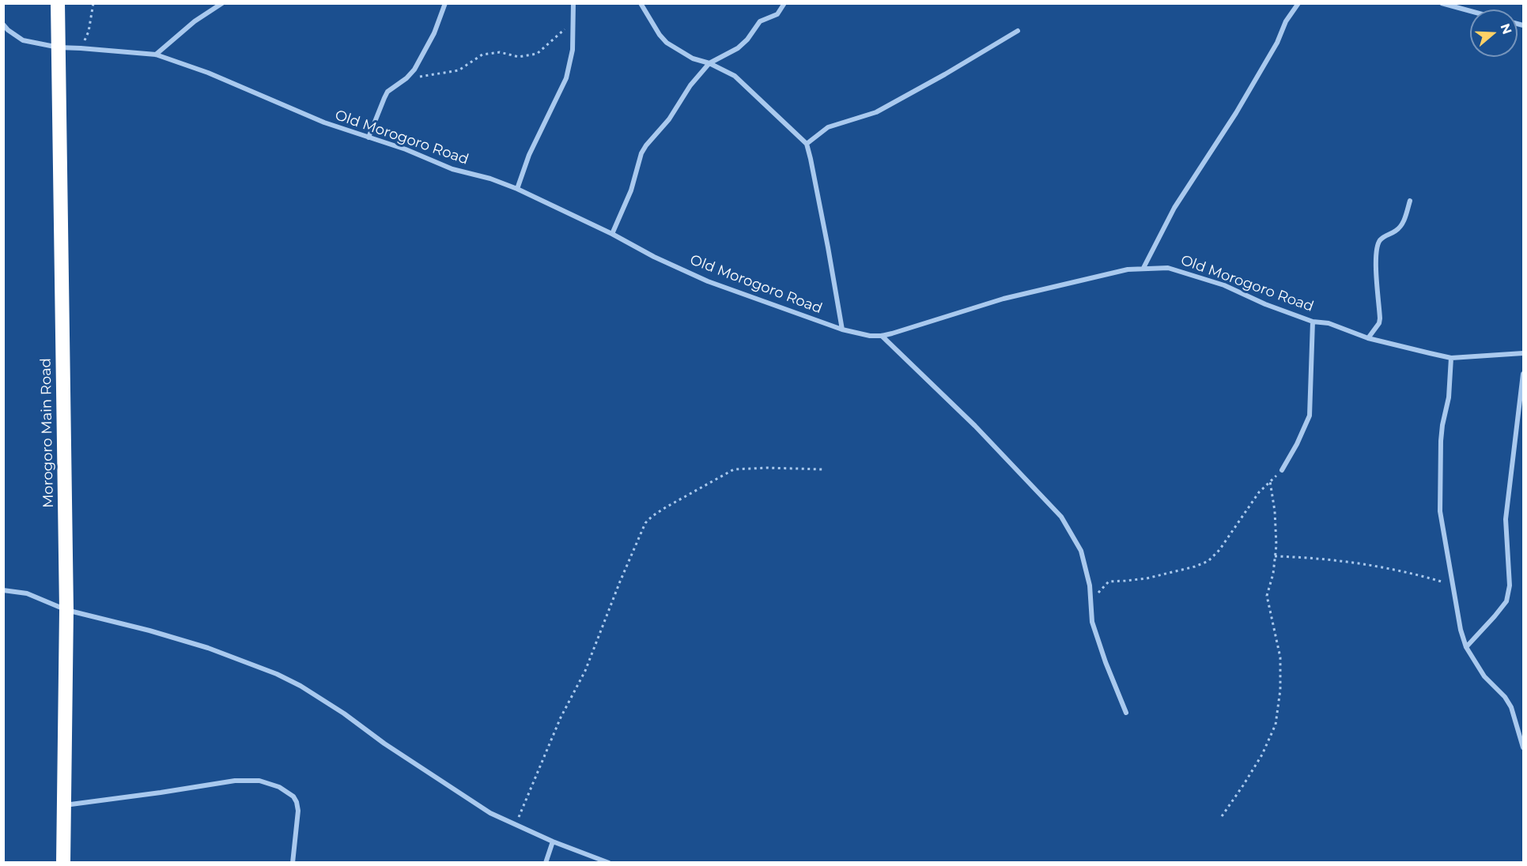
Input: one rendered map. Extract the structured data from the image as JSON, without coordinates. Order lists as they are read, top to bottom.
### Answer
{
  "streets": {
    "highway": ["Morogoro Main Road"],
    "street": ["Old Morogoro Road"]
  },
  "crossings": [
    ["Old Morogoro Road", "Morogoro Main Road"]
  ],
  "north": "right"
}
